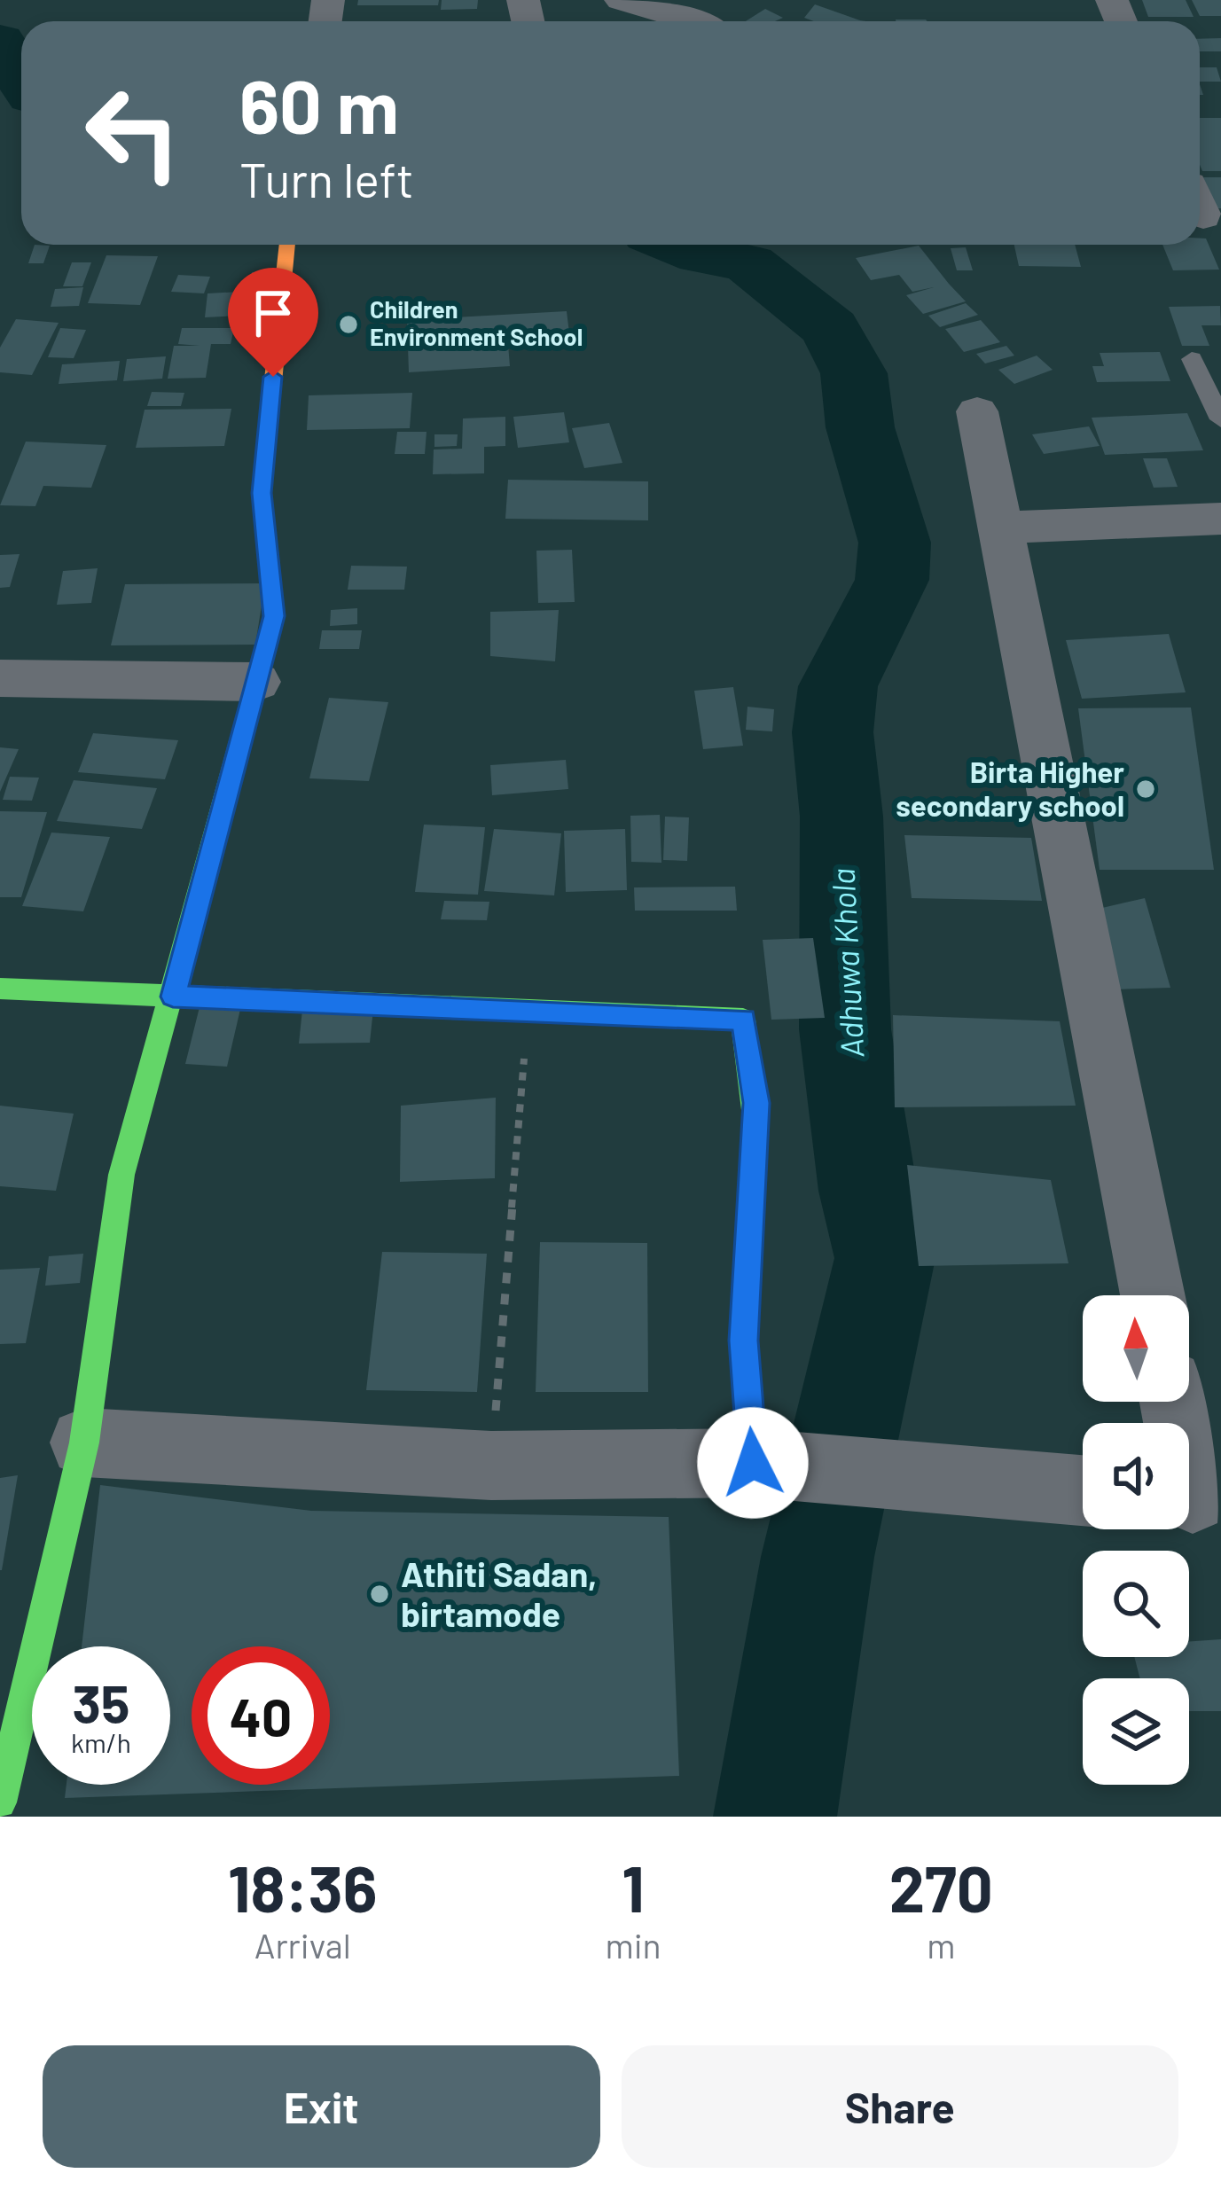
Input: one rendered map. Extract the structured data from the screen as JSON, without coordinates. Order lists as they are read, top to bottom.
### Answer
{
  "water": ["Adhuwa Khola"],
  "places": ["Children Environment School", "Birta Higher secondary school", "Athiti Sadan, birtamode"],
  "north": "top",
  "page": {
    "turn": ["60 m", "Turn left"],
    "speed": "35 km/h",
    "limit": "40",
    "eta": [
      "18:36",
      "Arrival",
      "1",
      "min",
      "270",
      "m"
    ],
    "buttons": ["Exit", "Share"]
  }
}
